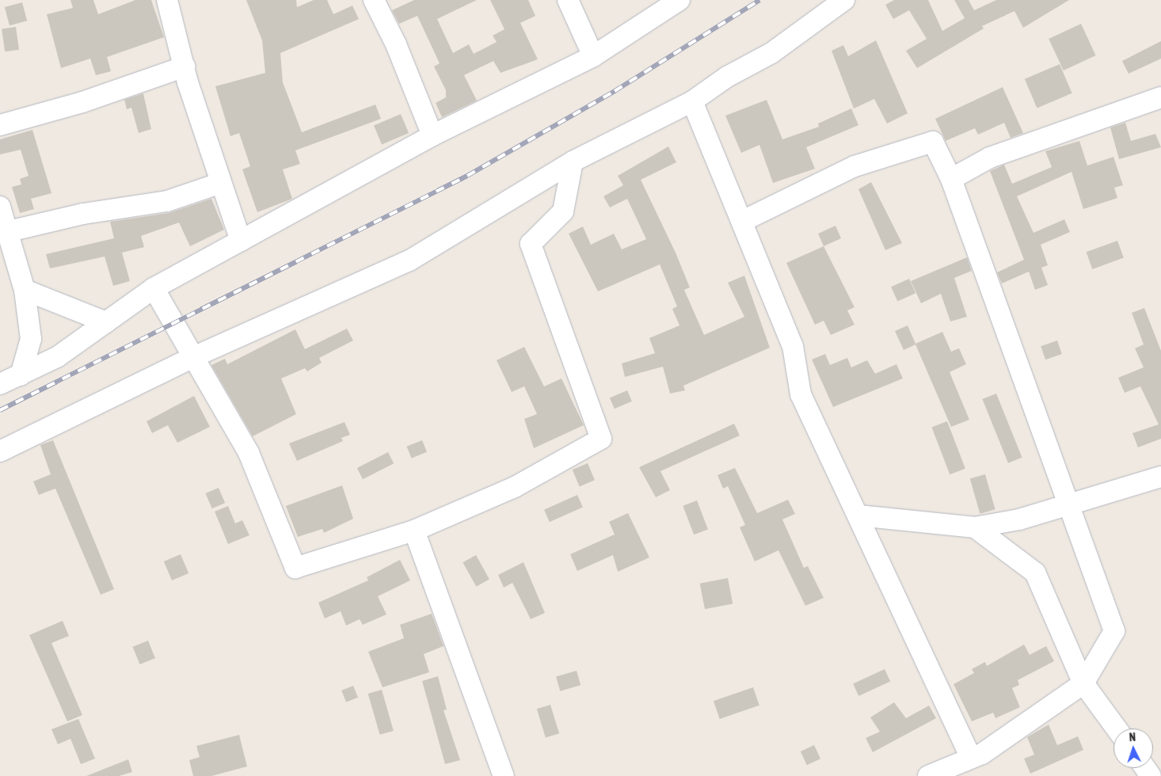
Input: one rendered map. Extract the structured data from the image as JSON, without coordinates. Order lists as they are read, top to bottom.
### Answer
{
  "north": "top"
}
